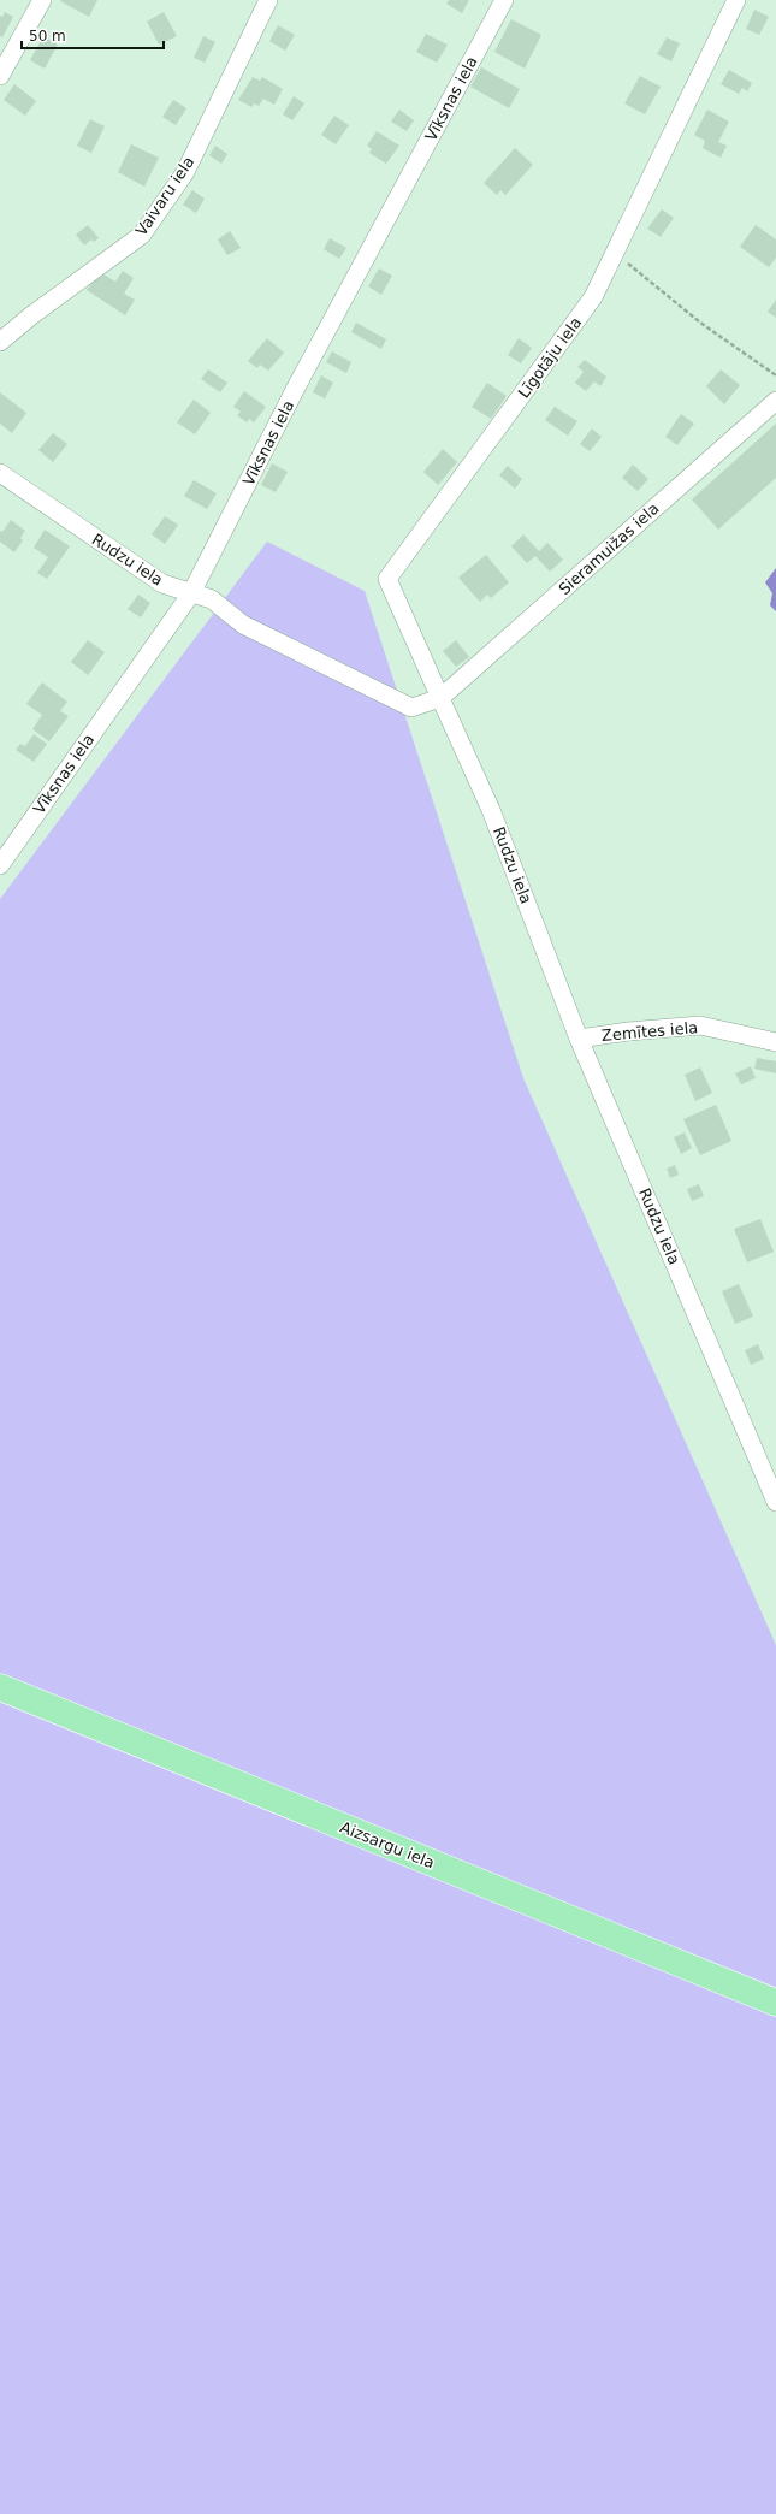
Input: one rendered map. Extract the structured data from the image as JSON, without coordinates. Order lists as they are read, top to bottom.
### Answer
{
  "streets": {
    "highway": ["Aizsargu iela"],
    "street": [
      "Vīksnas iela",
      "Vaivaru iela",
      "Līgotāju iela",
      "Sieramuižas iela",
      "Rudzu iela",
      "Zemītes iela"
    ]
  },
  "crossings": [
    ["Vīksnas iela", "Rudzu iela"],
    ["Līgotāju iela", "Sieramuižas iela"],
    ["Līgotāju iela", "Rudzu iela"],
    ["Sieramuižas iela", "Rudzu iela"],
    ["Rudzu iela", "Zemītes iela"]
  ],
  "scale_bar": "50 m"
}
